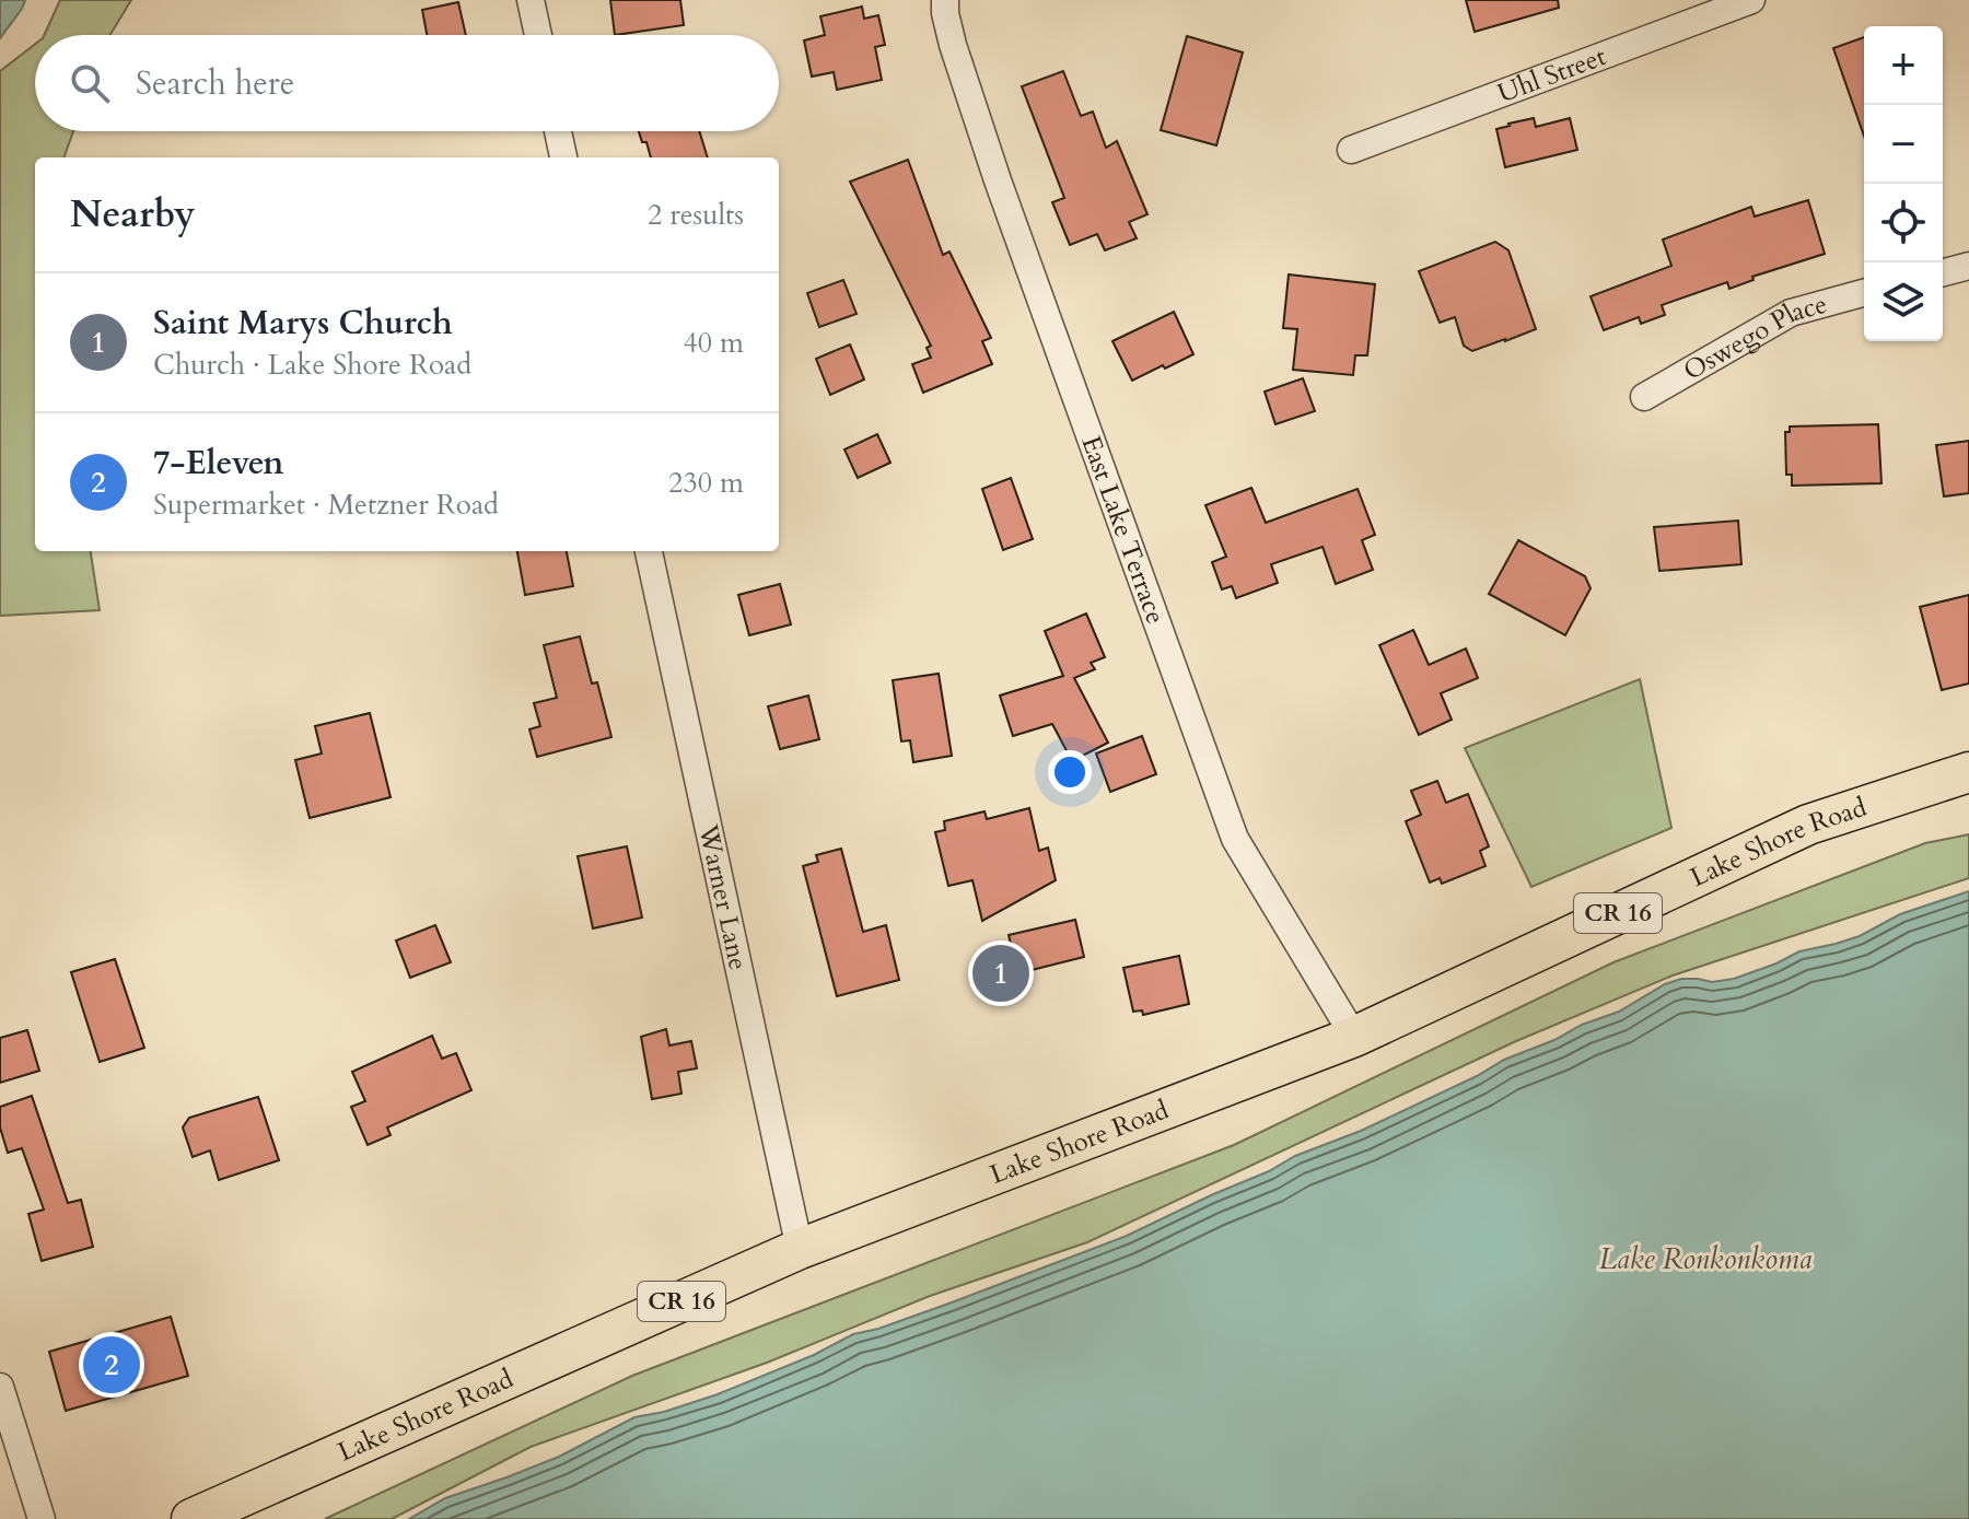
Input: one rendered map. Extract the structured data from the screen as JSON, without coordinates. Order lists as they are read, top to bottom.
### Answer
{
  "streets": {
    "main road": ["Lake Shore Road", "CR 16"],
    "street": [
      "Uhl Street",
      "Oswego Place",
      "East Lake Terrace",
      "Warner Lane"
    ]
  },
  "crossings": [
    ["East Lake Terrace", "Lake Shore Road"],
    ["Lake Shore Road", "Warner Lane"]
  ],
  "water": ["Lake Ronkonkoma"],
  "page": {
    "map_buttons": ["+", "−"],
    "search": "Search here",
    "heading": ["Nearby", "2 results"],
    "list": [
      {
        "mark": "1",
        "name": "Saint Marys Church",
        "note": "Church · Lake Shore Road",
        "value": "40 m"
      },
      {
        "mark": "2",
        "name": "7-Eleven",
        "note": "Supermarket · Metzner Road",
        "value": "230 m"
      }
    ],
    "pins": ["1", "2"]
  }
}
